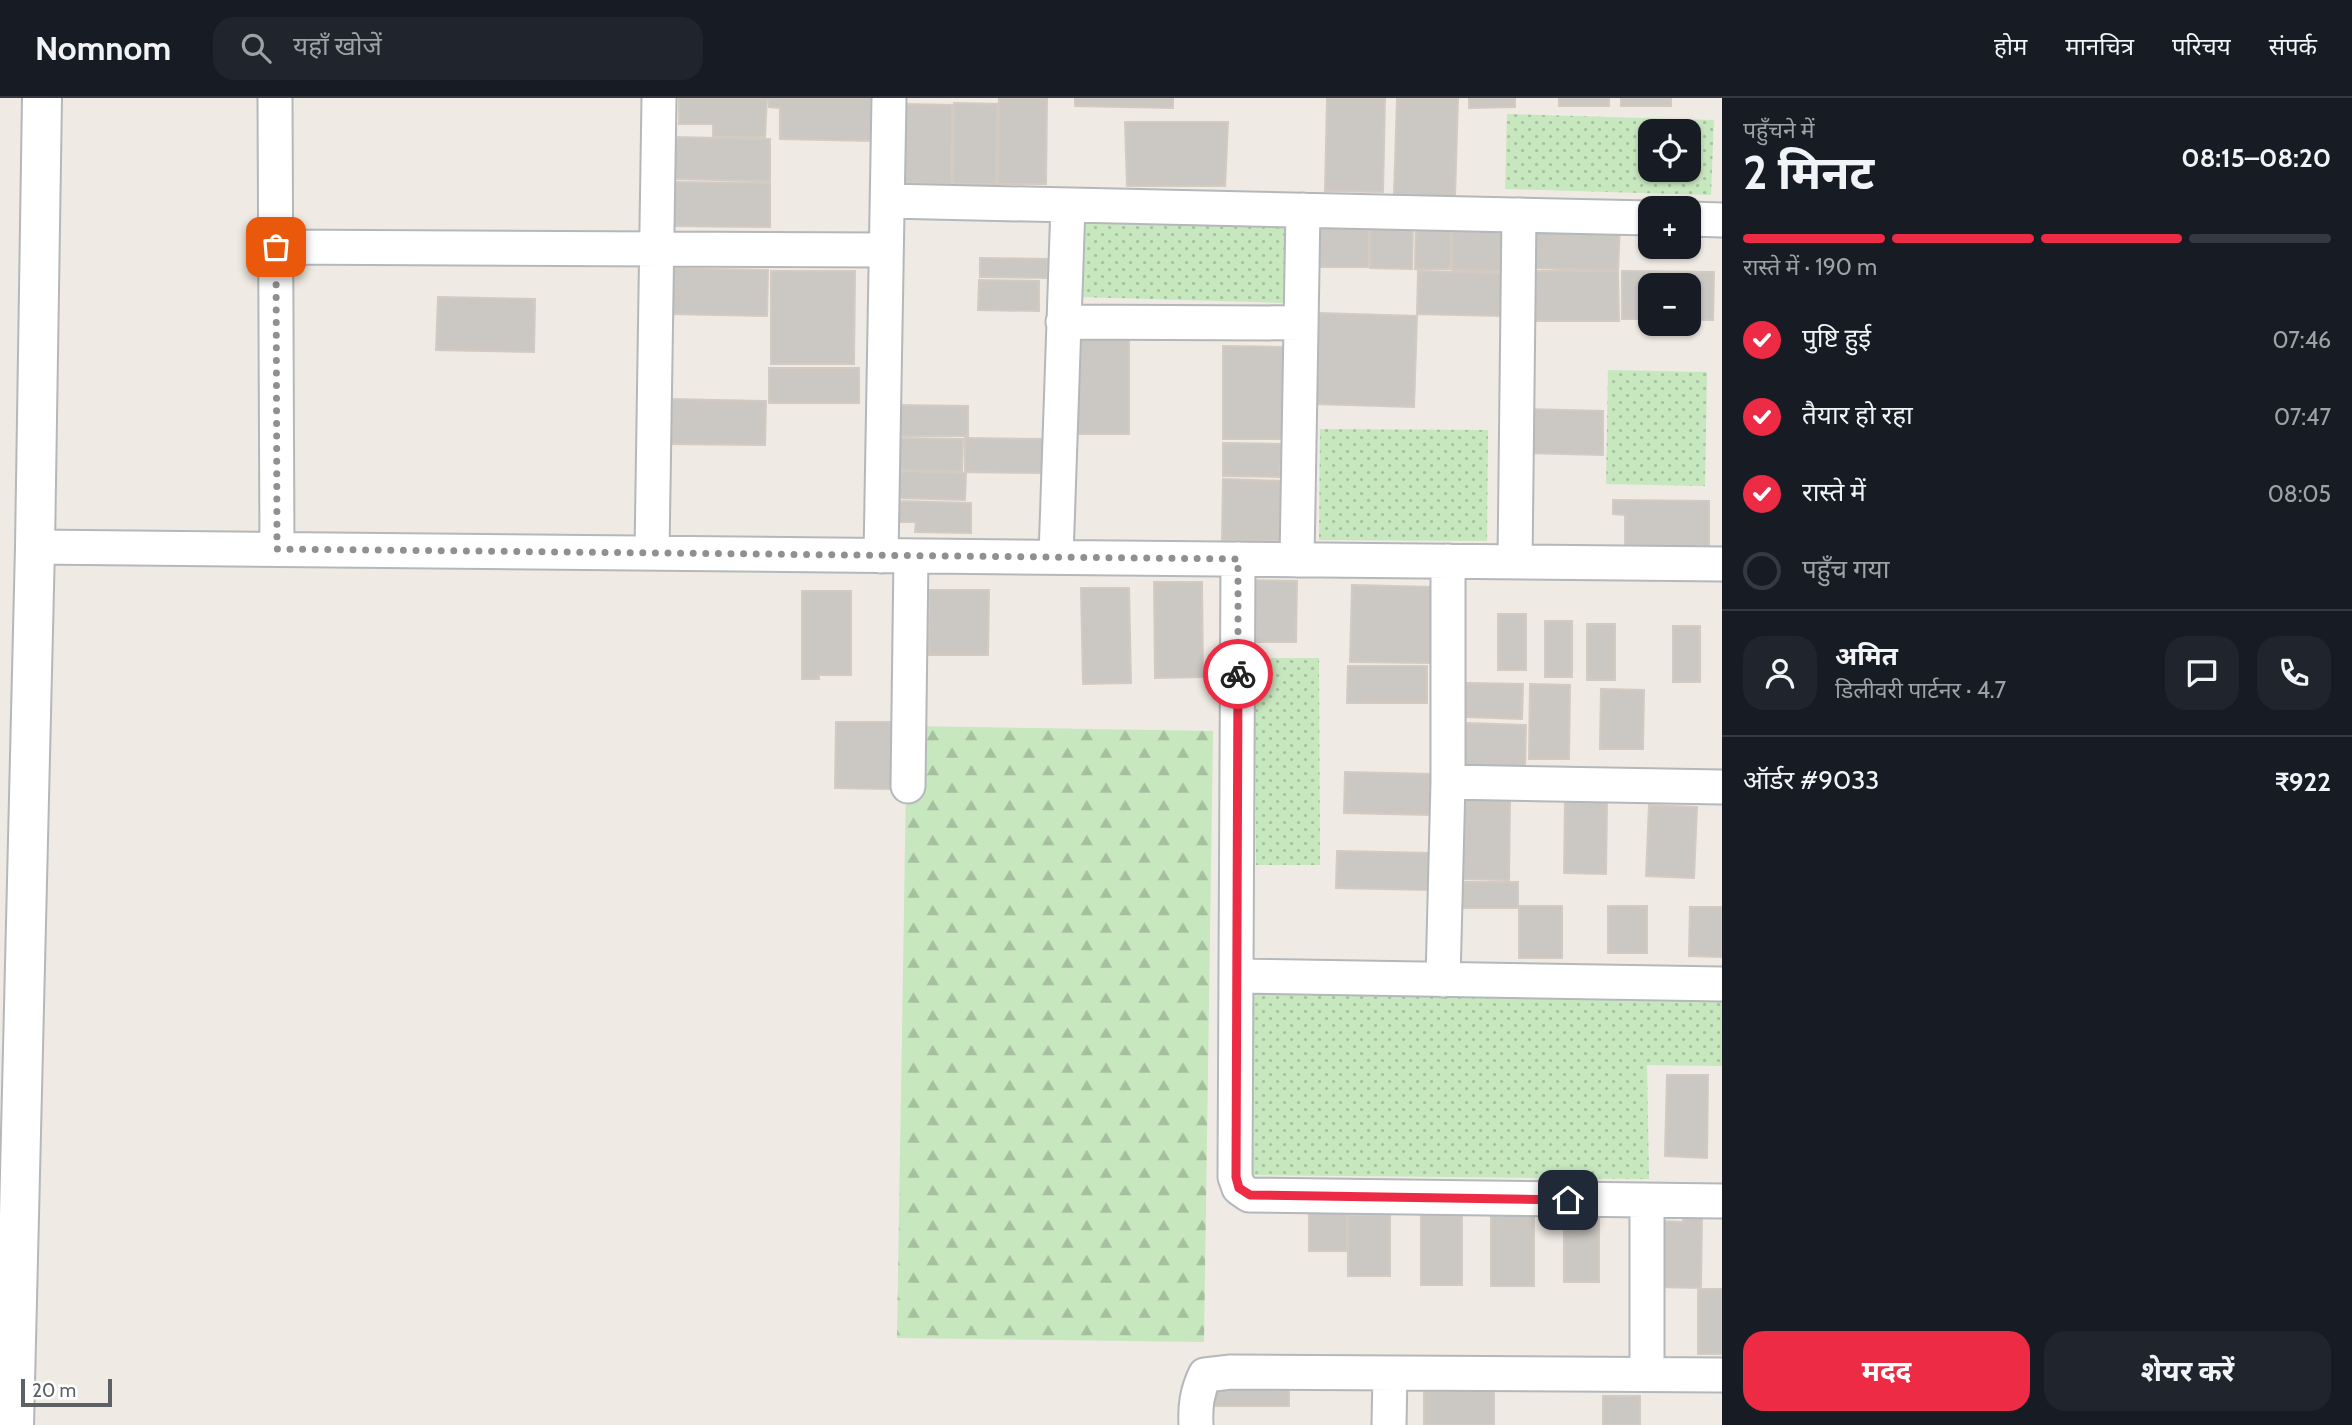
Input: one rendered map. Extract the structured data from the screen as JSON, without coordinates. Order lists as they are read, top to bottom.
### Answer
{
  "scale_bar": "20 m",
  "page": {
    "header": "Nomnom",
    "search": "यहाँ खोजें",
    "nav": [
      "होम",
      "मानचित्र",
      "परिचय",
      "संपर्क"
    ],
    "heading": ["2 मिनट", "पहुँचने में", "08:15–08:20"],
    "panel": [
      "अमित",
      "डिलीवरी पार्टनर · 4.7",
      "ऑर्डर #9033",
      "₹922"
    ],
    "map_buttons": ["+", "−"],
    "bar": "रास्ते में · 190 m",
    "list": [
      ["पुष्टि हुई", "07:46"],
      ["तैयार हो रहा", "07:47"],
      ["रास्ते में", "08:05"],
      "पहुँच गया"
    ],
    "buttons": ["मदद", "शेयर करें"],
    "scale": "20 m"
  }
}
